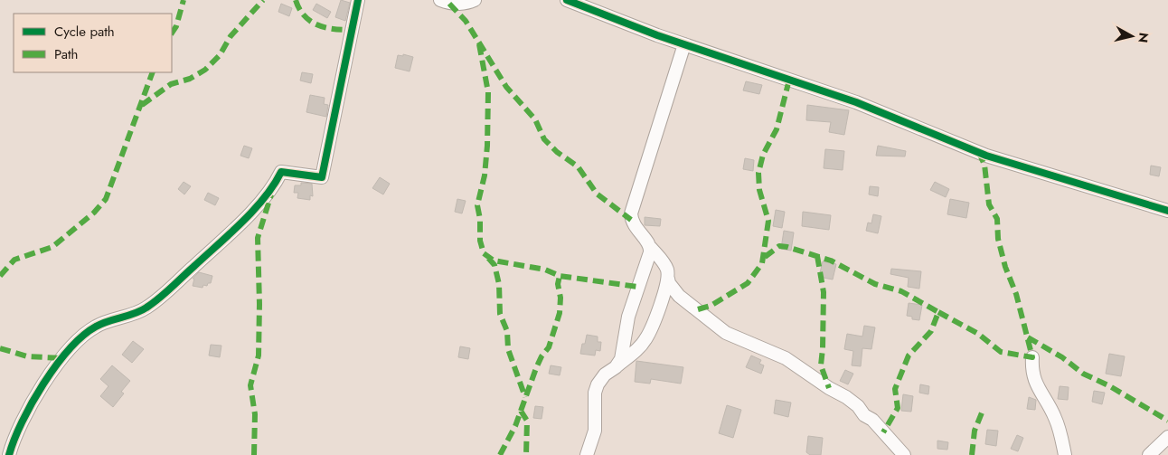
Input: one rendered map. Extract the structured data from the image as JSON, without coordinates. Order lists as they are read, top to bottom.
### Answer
{
  "legend": ["Cycle path", "Path"],
  "north": "right"
}
